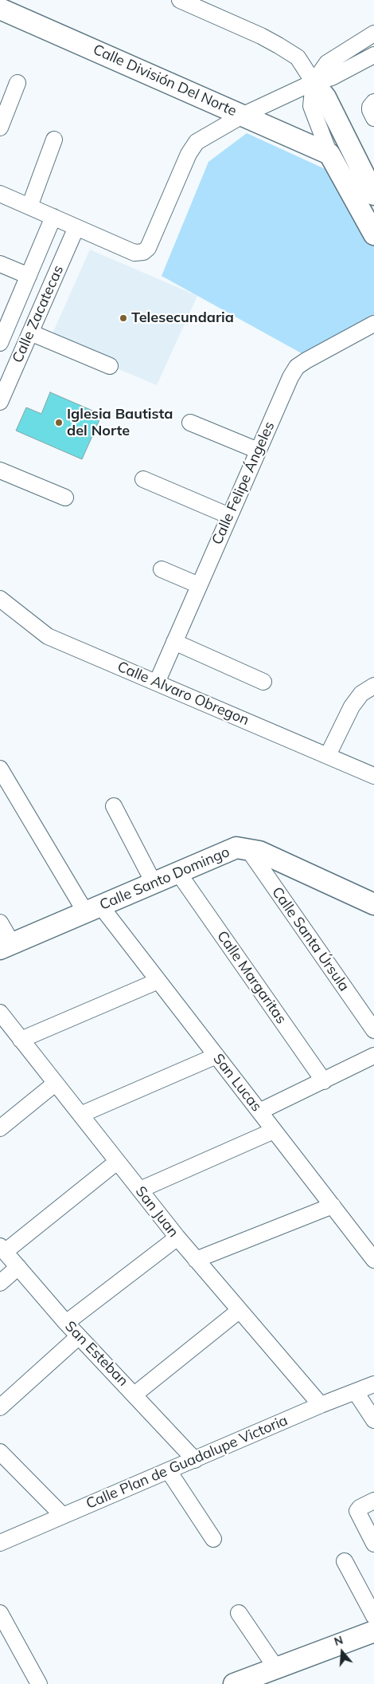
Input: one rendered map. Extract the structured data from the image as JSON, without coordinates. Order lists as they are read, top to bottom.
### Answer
{
  "streets": {
    "main road": ["Calle División Del Norte", "Calle Santo Domingo"],
    "street": [
      "Calle Zacatecas",
      "Calle Felipe Ángeles",
      "Calle Alvaro Obregon",
      "Calle Santa Úrsula",
      "Calle Margaritas",
      "San Lucas",
      "San Juan",
      "San Esteban",
      "Calle Plan de Guadalupe Victoria"
    ]
  },
  "crossings": [
    ["Calle Felipe Ángeles", "Calle Alvaro Obregon"],
    ["Calle Santo Domingo", "Calle Santa Úrsula"],
    ["Calle Santo Domingo", "Calle Margaritas"],
    ["Calle Santo Domingo", "San Lucas"],
    ["San Juan", "Calle Plan de Guadalupe Victoria"],
    ["San Esteban", "Calle Plan de Guadalupe Victoria"]
  ],
  "places": ["Telesecundaria", "Iglesia Bautista del Norte"],
  "north": "top"
}
